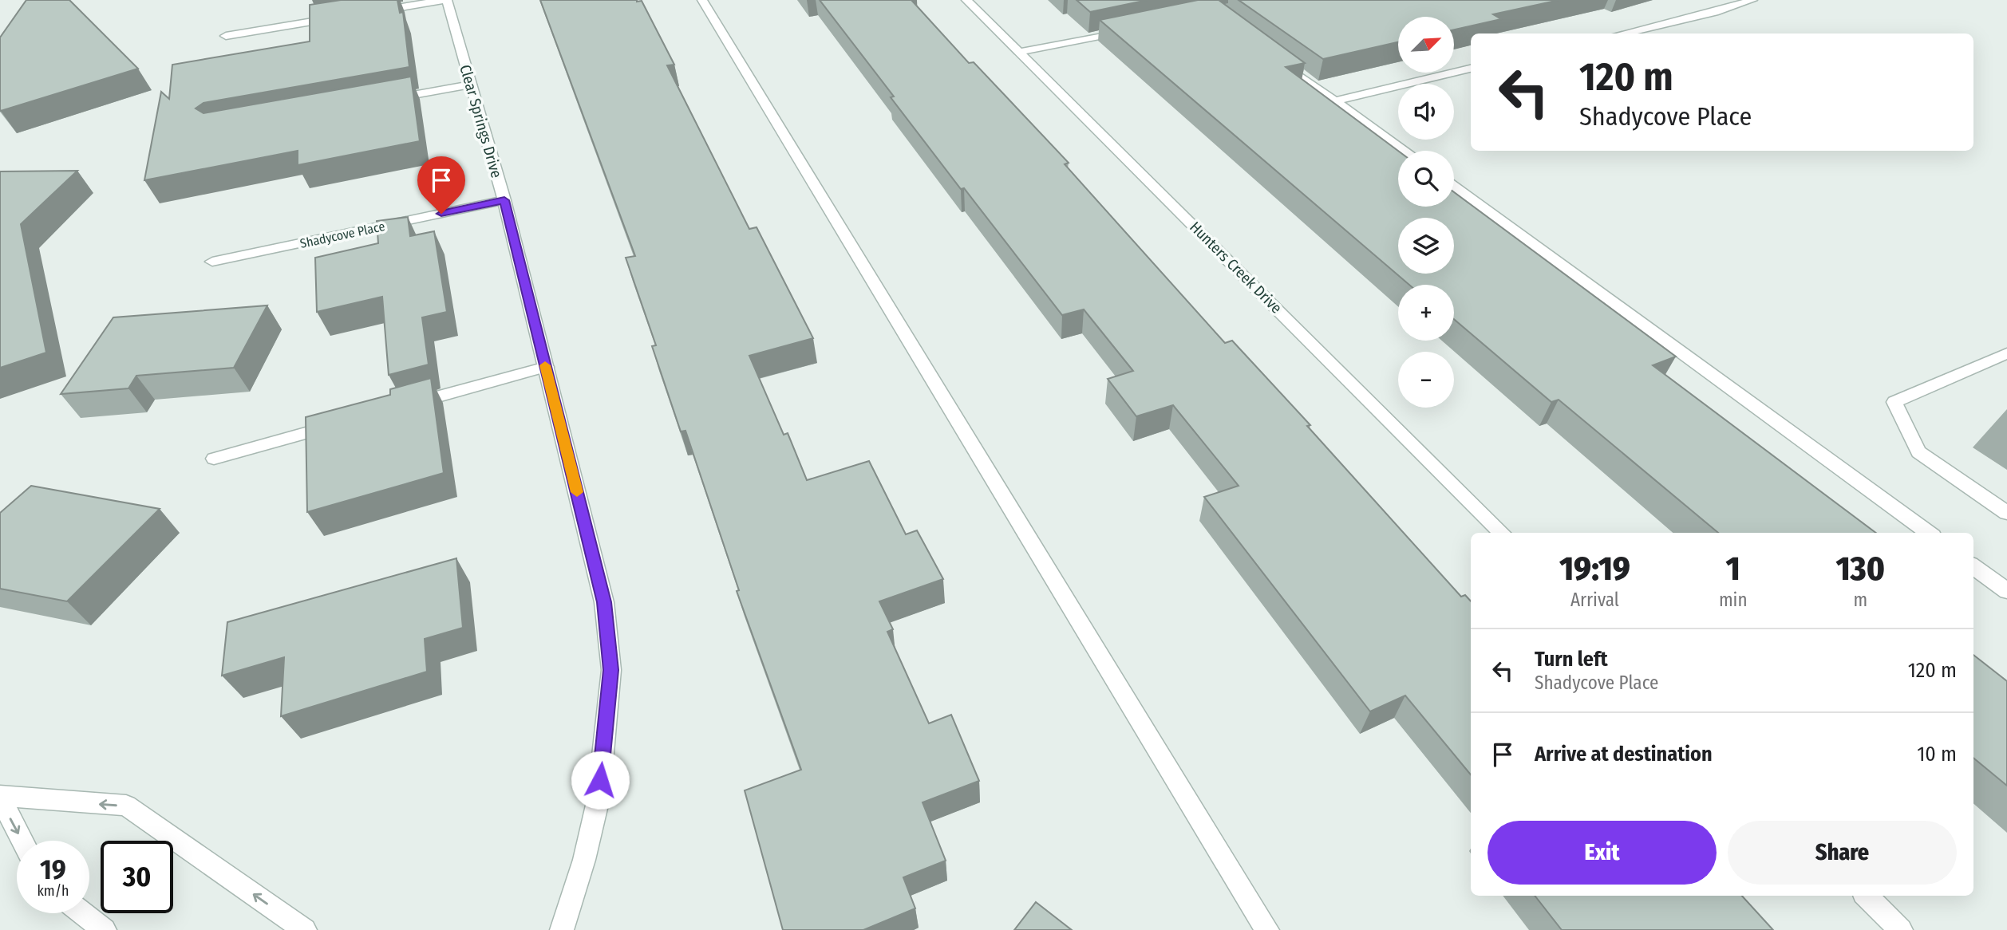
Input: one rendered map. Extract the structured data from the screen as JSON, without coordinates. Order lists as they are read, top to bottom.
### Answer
{
  "streets": {
    "street": ["Clear Springs Drive", "Shadycove Place", "Hunters Creek Drive"]
  },
  "crossings": [
    ["Clear Springs Drive", "Shadycove Place"]
  ],
  "north": "top right",
  "page": {
    "map_buttons": ["+", "−"],
    "turn": ["120 m", "Shadycove Place"],
    "eta": [
      "19:19",
      "Arrival",
      "1",
      "min",
      "130",
      "m"
    ],
    "list": [
      {
        "name": "Turn left",
        "note": "Shadycove Place",
        "value": "120 m"
      },
      {
        "name": "Arrive at destination",
        "value": "10 m"
      }
    ],
    "buttons": ["Exit", "Share"],
    "speed": "19 km/h",
    "limit": "30"
  }
}
